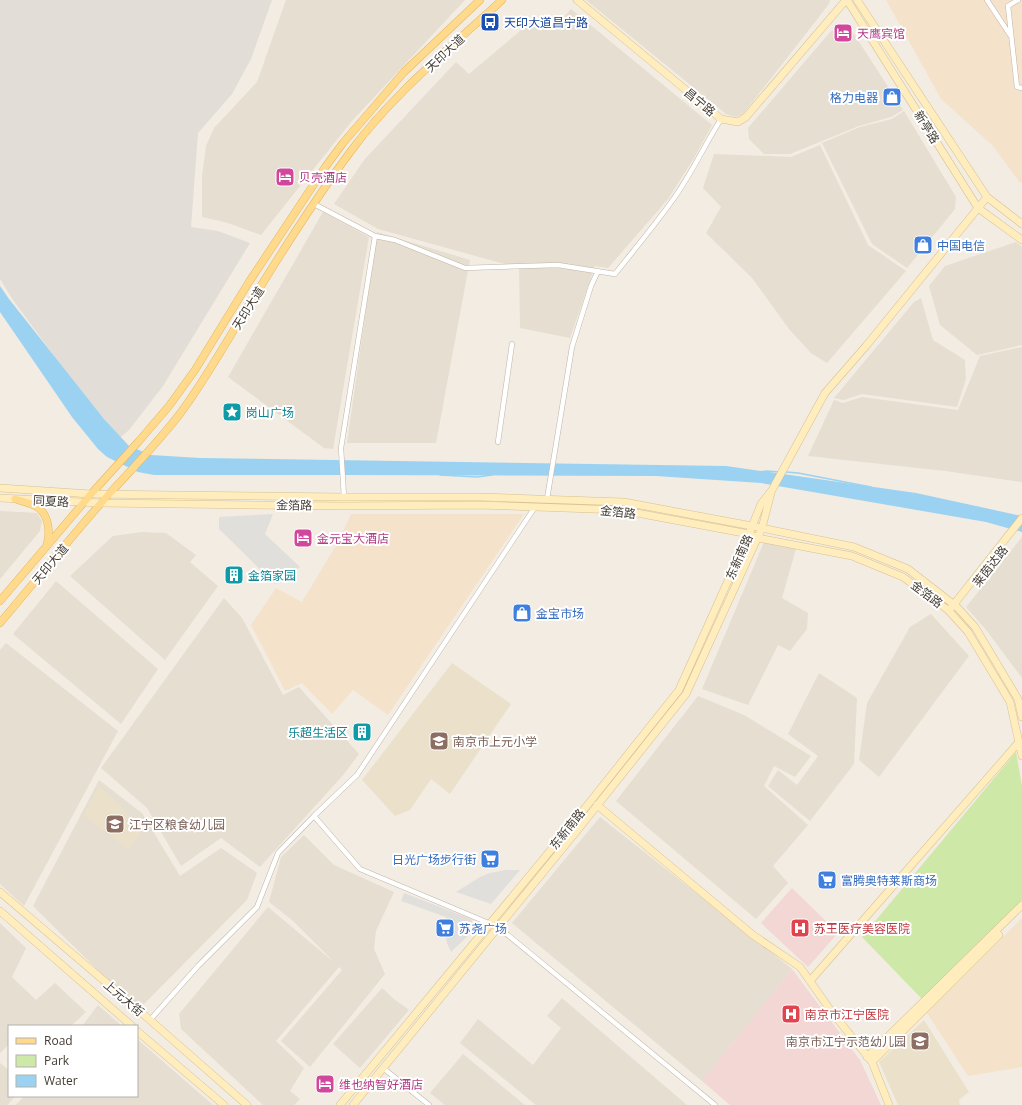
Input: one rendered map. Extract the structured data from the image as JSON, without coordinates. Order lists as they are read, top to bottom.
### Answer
{
  "streets": {
    "main road": [
      "天印大道",
      "昌宁路",
      "新亭路",
      "同夏路",
      "金箔路",
      "东新南路",
      "莱茵达路",
      "上元大街"
    ]
  },
  "crossings": [
    ["天印大道", "同夏路"],
    ["天印大道", "金箔路"],
    ["昌宁路", "新亭路"],
    ["同夏路", "金箔路"],
    ["金箔路", "东新南路"],
    ["金箔路", "莱茵达路"]
  ],
  "places": {
    "bus stop": ["天印大道昌宁路"],
    "hotel": [
      "天鹰宾馆",
      "贝壳酒店",
      "金元宝大酒店",
      "维也纳智好酒店"
    ],
    "shop": ["格力电器", "中国电信", "金宝市场"],
    "place": ["岗山广场"],
    "building": ["金箔家园", "乐超生活区"],
    "school or university": ["南京市上元小学", "江宁区粮食幼儿园", "南京市江宁示范幼儿园"],
    "supermarket": ["日光广场步行街", "富腾奥特莱斯商场", "苏尧广场"],
    "hospital": ["苏王医疗美容医院", "南京市江宁医院"]
  },
  "legend": ["Road", "Park", "Water"]
}
